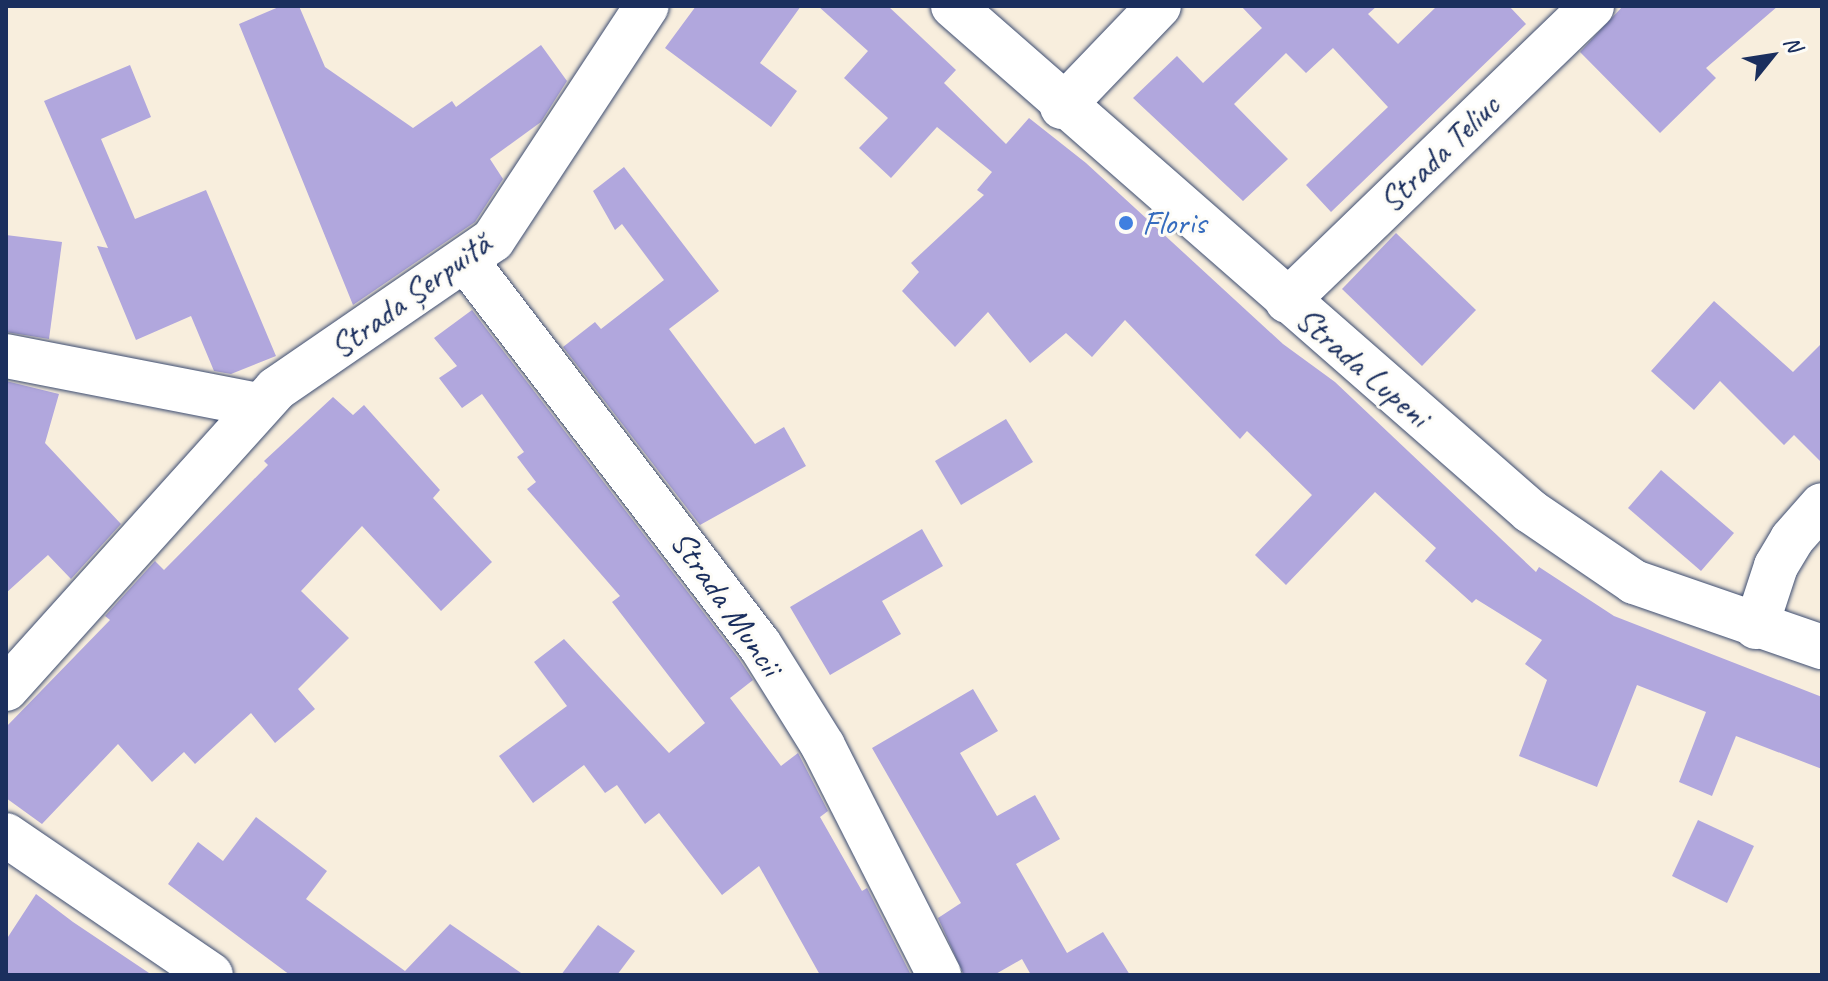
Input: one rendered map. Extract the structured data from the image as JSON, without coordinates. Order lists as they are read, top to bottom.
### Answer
{
  "streets": {
    "street": [
      "Strada Teliuc",
      "Strada Șerpuită",
      "Strada Lupeni",
      "Strada Muncii"
    ]
  },
  "crossings": [
    ["Strada Teliuc", "Strada Lupeni"],
    ["Strada Șerpuită", "Strada Muncii"]
  ],
  "places": ["Floris"],
  "north": "top right"
}
